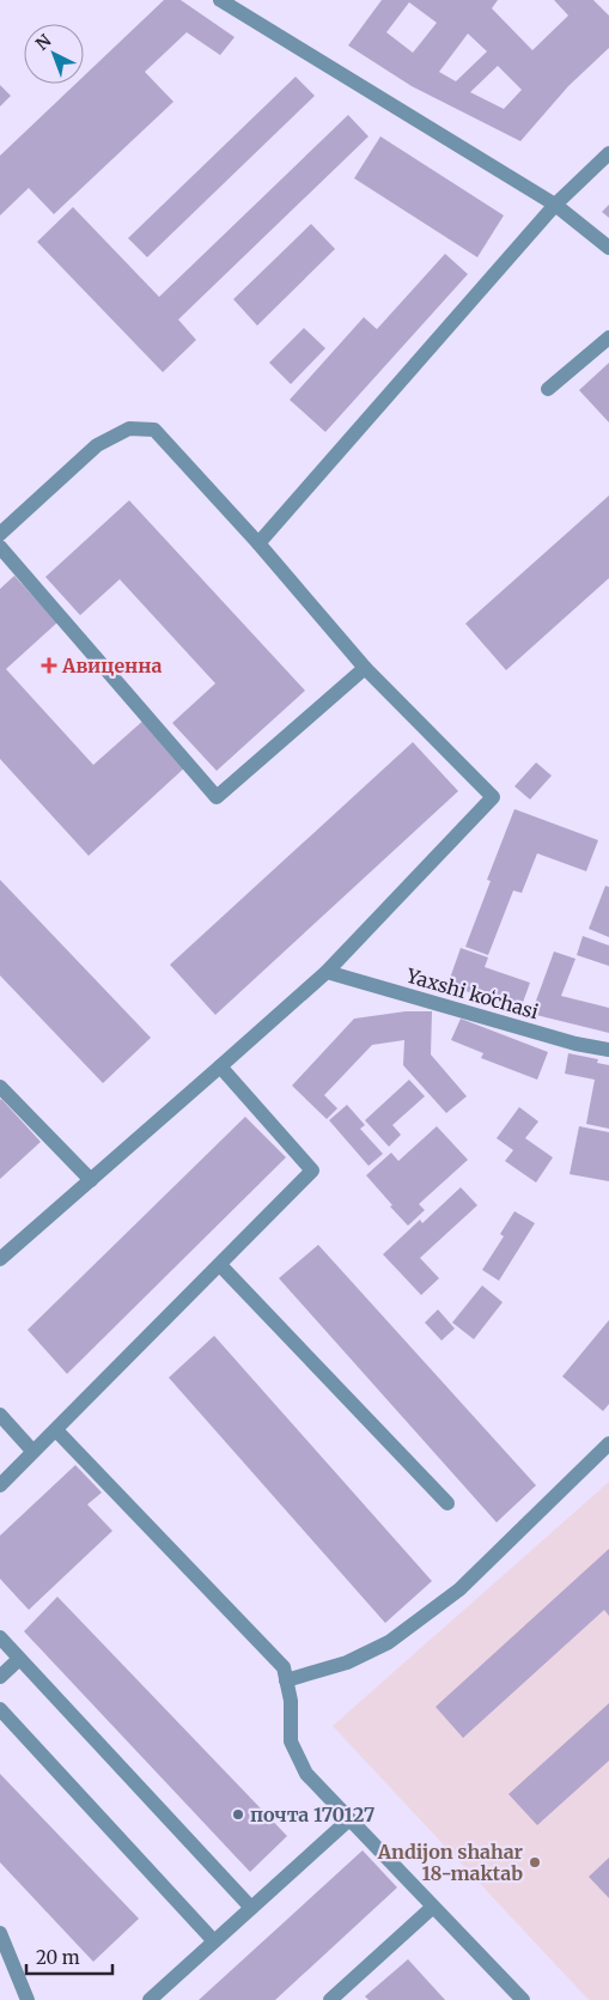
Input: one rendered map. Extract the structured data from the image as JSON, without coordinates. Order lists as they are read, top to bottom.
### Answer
{
  "streets": {
    "street": ["Yaxshi koʻchasi"]
  },
  "places": {
    "health": ["Авиценна"],
    "other": ["почта 170127", "Andijon shahar 18-maktab"]
  },
  "scale_bar": "20 m",
  "north": "top left"
}
